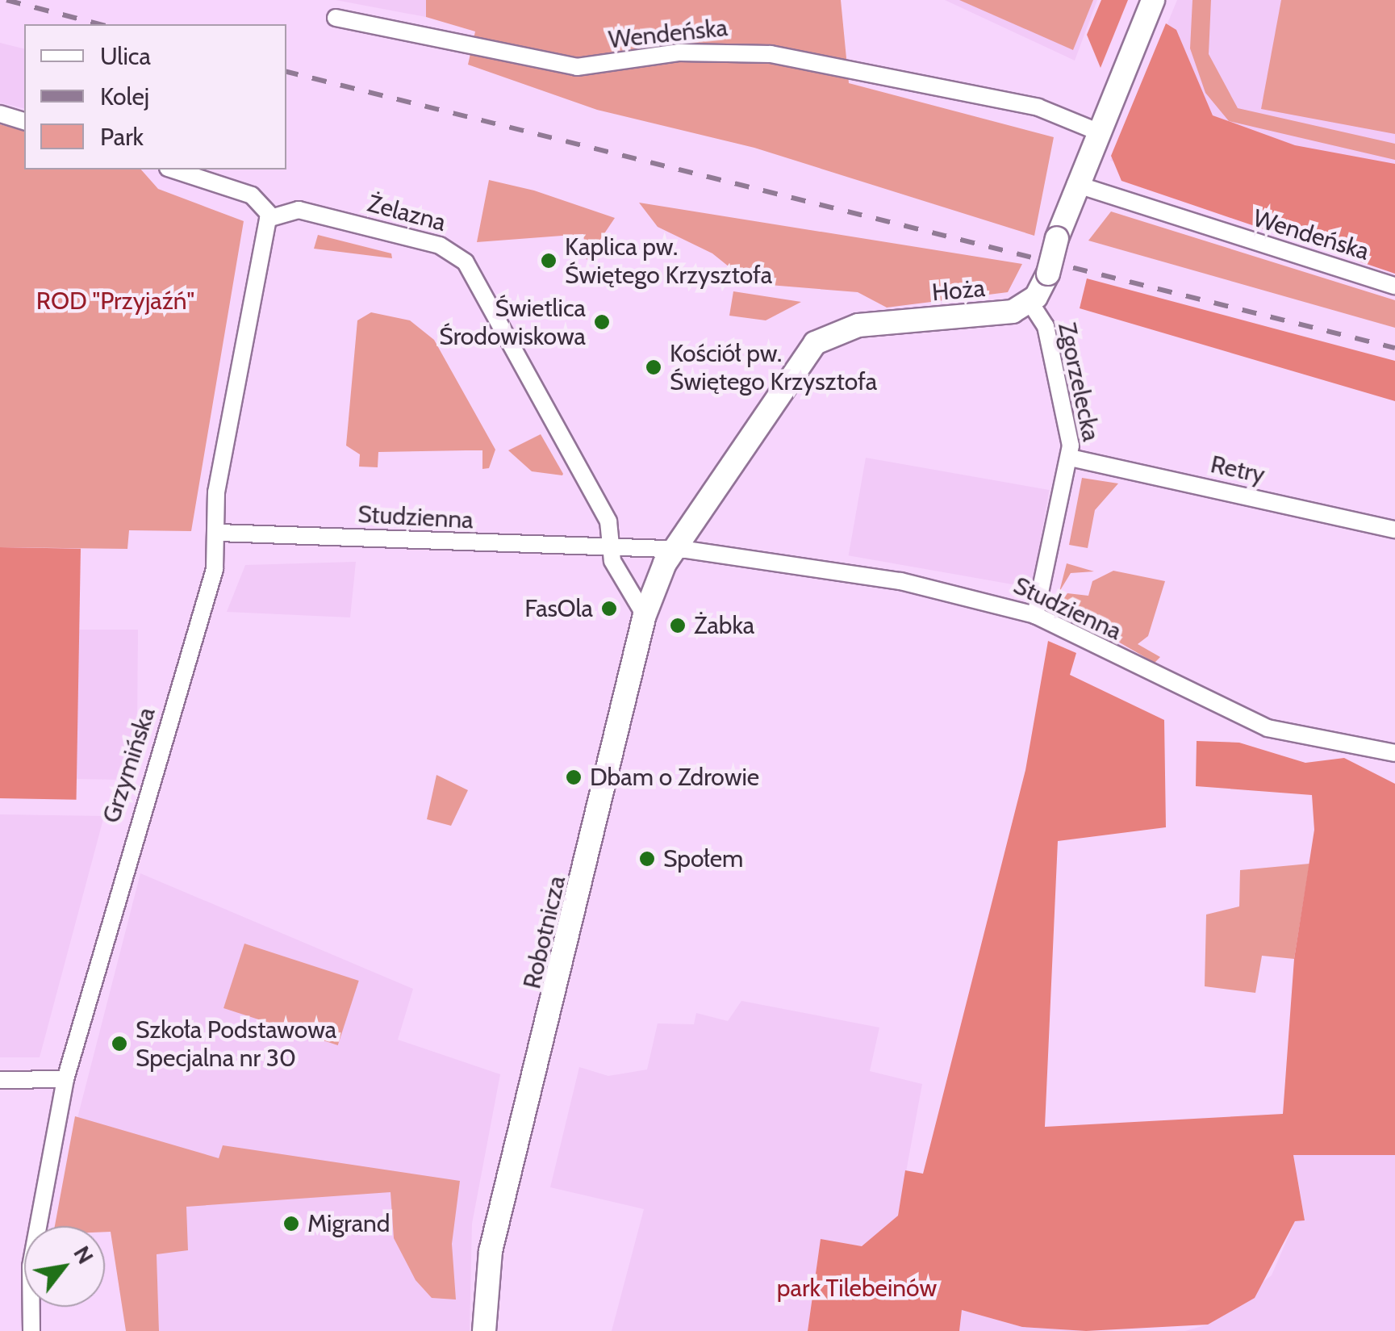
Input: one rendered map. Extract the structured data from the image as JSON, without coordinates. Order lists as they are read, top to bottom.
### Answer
{
  "streets": {
    "street": [
      "Wendeńska",
      "Żelazna",
      "Hoża",
      "Zgorzelecka",
      "Retry",
      "Studzienna",
      "Grzymińska",
      "Robotnicza"
    ]
  },
  "crossings": [
    ["Żelazna", "Studzienna"],
    ["Żelazna", "Grzymińska"],
    ["Hoża", "Zgorzelecka"],
    ["Hoża", "Studzienna"],
    ["Hoża", "Robotnicza"],
    ["Zgorzelecka", "Retry"],
    ["Zgorzelecka", "Studzienna"],
    ["Studzienna", "Grzymińska"],
    ["Studzienna", "Robotnicza"]
  ],
  "parks": ["ROD \"Przyjaźń\"", "park Tilebeinów"],
  "places": [
    "Kaplica pw. Świętego Krzysztofa",
    "Świetlica Środowiskowa",
    "Kościół pw. Świętego Krzysztofa",
    "FasOla",
    "Żabka",
    "Dbam o Zdrowie",
    "Społem",
    "Szkoła Podstawowa Specjalna nr 30",
    "Migrand"
  ],
  "legend": ["Ulica", "Kolej", "Park"],
  "north": "top right"
}
